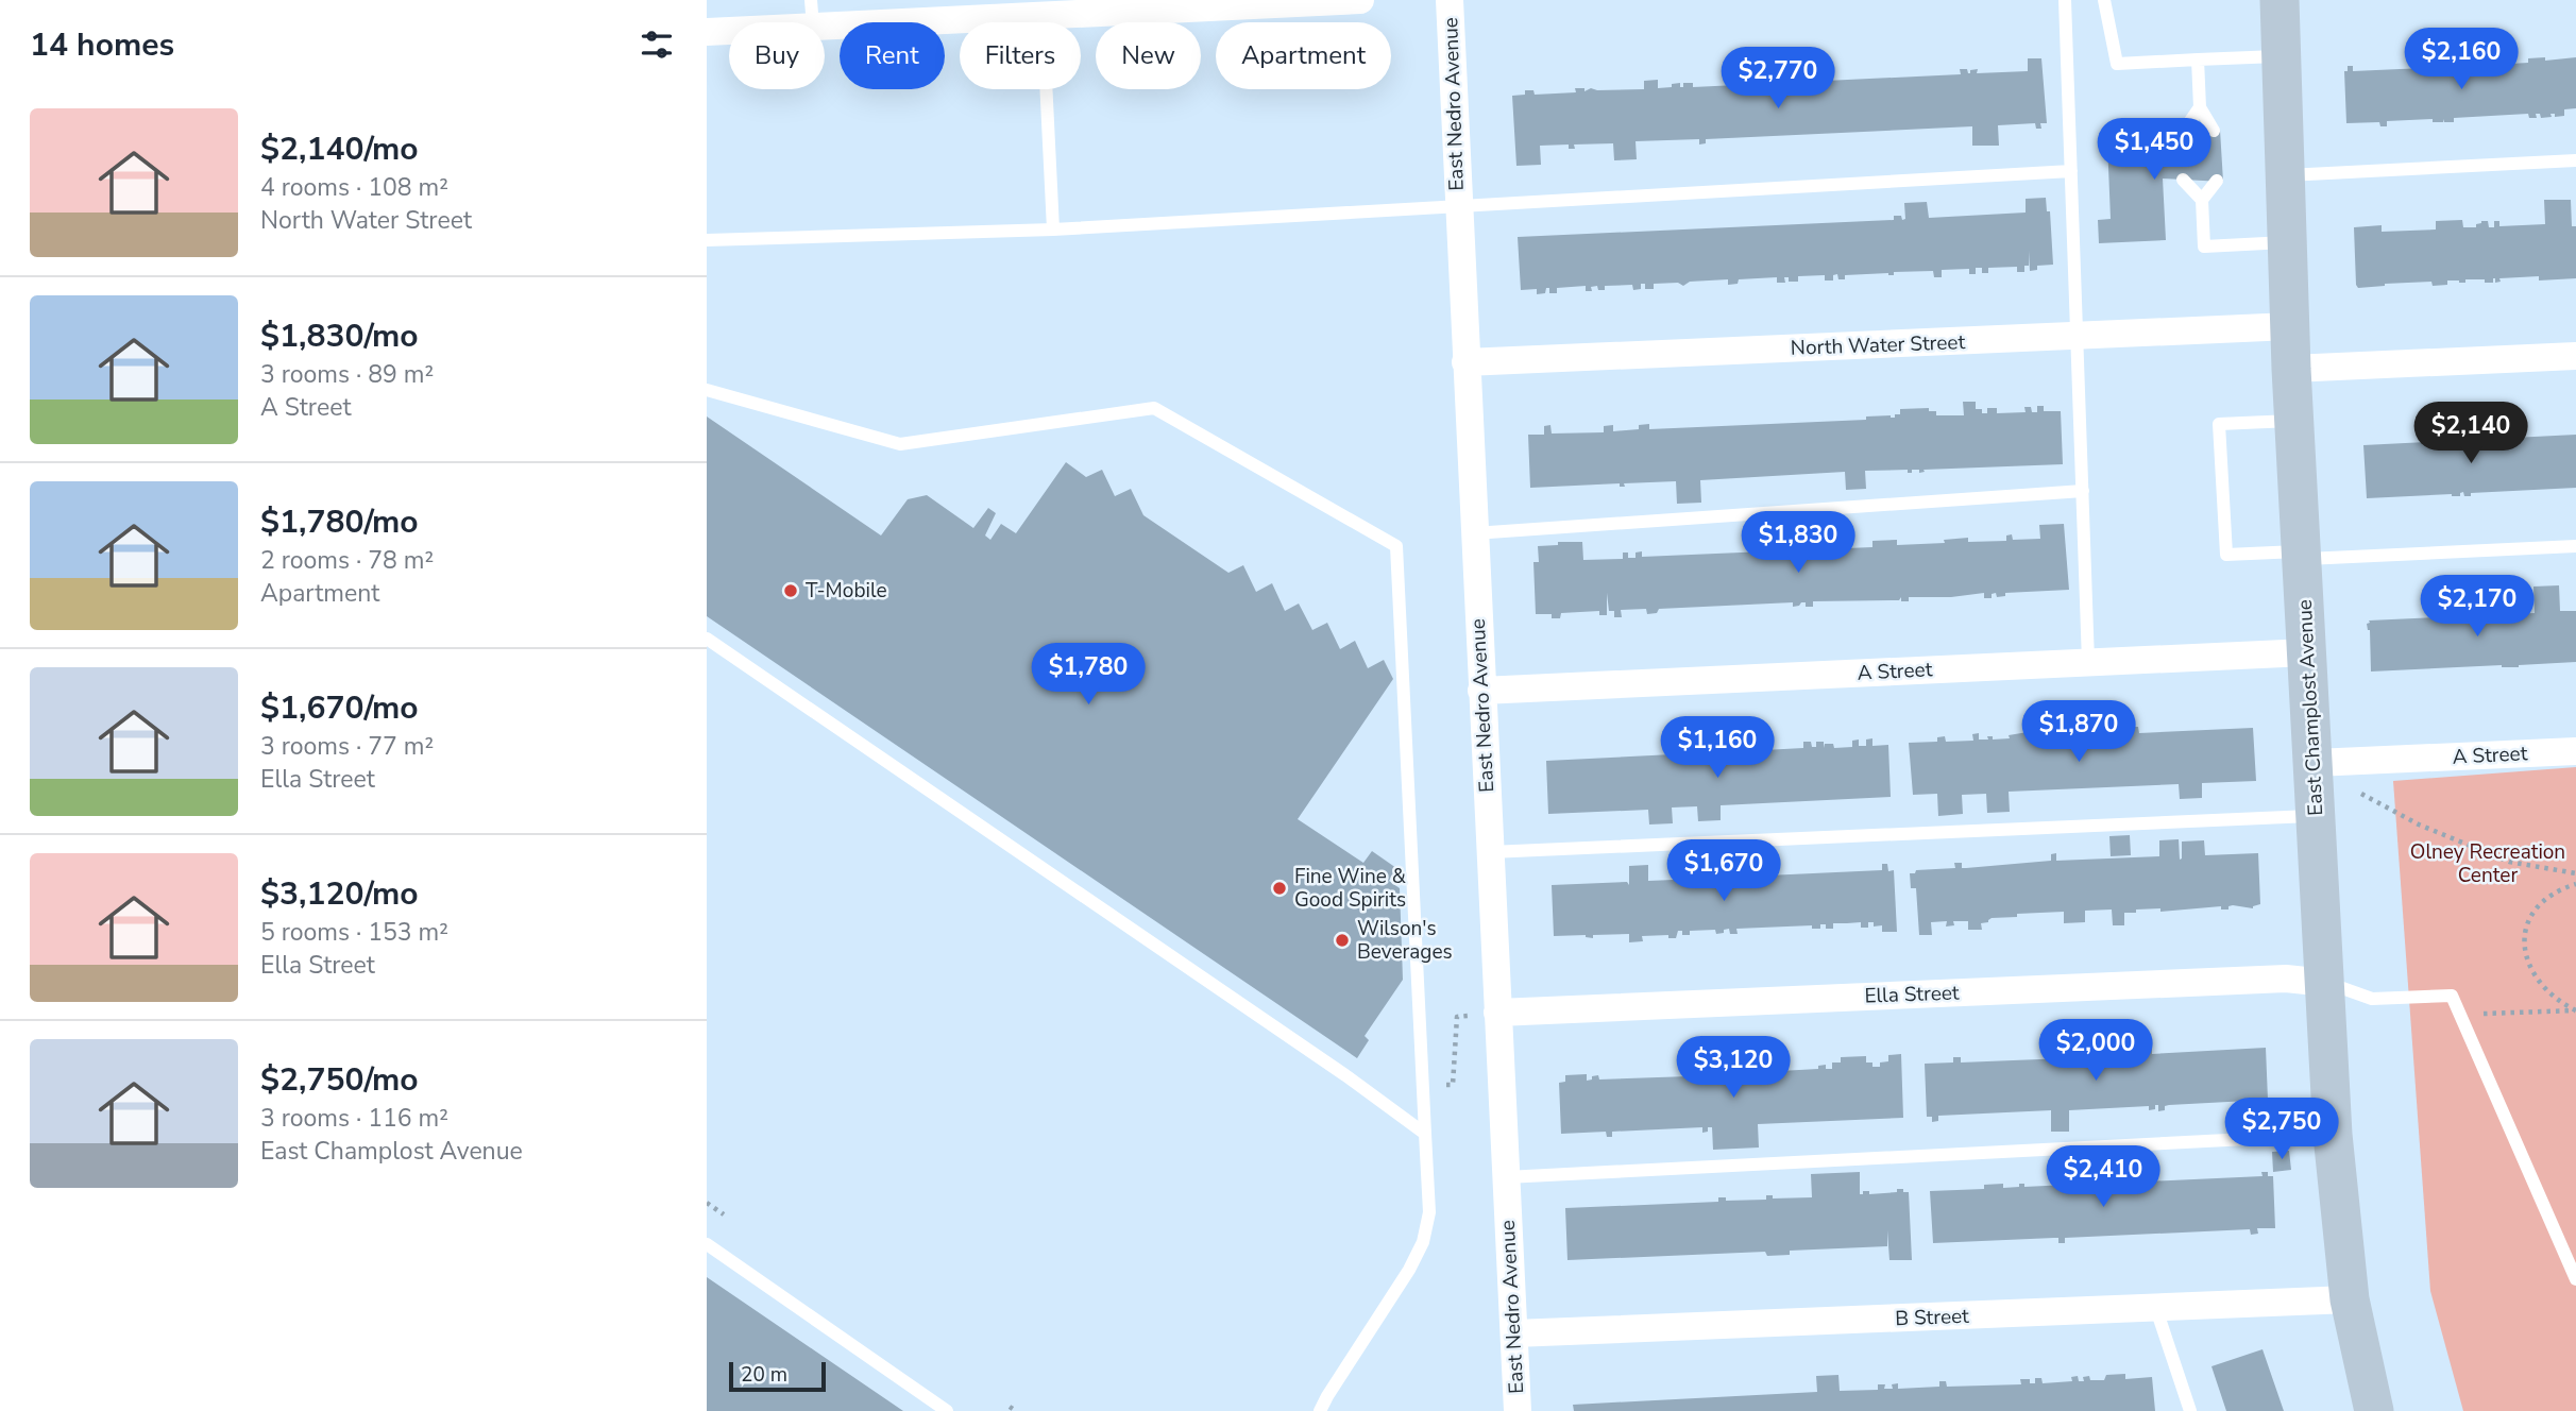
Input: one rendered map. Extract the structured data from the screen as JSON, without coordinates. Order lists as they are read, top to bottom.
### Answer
{
  "streets": {
    "street": [
      "East Nedro Avenue",
      "North Water Street",
      "A Street",
      "East Champlost Avenue",
      "Ella Street",
      "B Street"
    ]
  },
  "crossings": [
    ["East Nedro Avenue", "North Water Street"],
    ["East Nedro Avenue", "A Street"],
    ["East Nedro Avenue", "Ella Street"],
    ["East Nedro Avenue", "B Street"],
    ["North Water Street", "East Champlost Avenue"],
    ["A Street", "East Champlost Avenue"],
    ["East Champlost Avenue", "Ella Street"],
    ["East Champlost Avenue", "B Street"]
  ],
  "parks": ["Olney Recreation Center"],
  "places": ["T-Mobile", "Fine Wine & Good Spirits", "Wilson's Beverages"],
  "scale_bar": "20 m",
  "page": {
    "heading": "14 homes",
    "chip": [
      "Buy",
      "Rent",
      "Filters",
      "New",
      "Apartment"
    ],
    "price": [
      "$2,160",
      "$2,770",
      "$1,450",
      "$2,140",
      "$1,830",
      "$2,170",
      "$1,780",
      "$1,870",
      "$1,160",
      "$1,670",
      "$2,000",
      "$3,120",
      "$2,750",
      "$2,410"
    ],
    "list": [
      {
        "name": "$2,140/mo",
        "note": "4 rooms · 108 m² · North Water Street"
      },
      {
        "name": "$1,830/mo",
        "note": "3 rooms · 89 m² · A Street"
      },
      {
        "name": "$1,780/mo",
        "note": "2 rooms · 78 m² · Apartment"
      },
      {
        "name": "$1,670/mo",
        "note": "3 rooms · 77 m² · Ella Street"
      },
      {
        "name": "$3,120/mo",
        "note": "5 rooms · 153 m² · Ella Street"
      },
      {
        "name": "$2,750/mo",
        "note": "3 rooms · 116 m² · East Champlost Avenue"
      }
    ],
    "scale": "20 m"
  }
}
